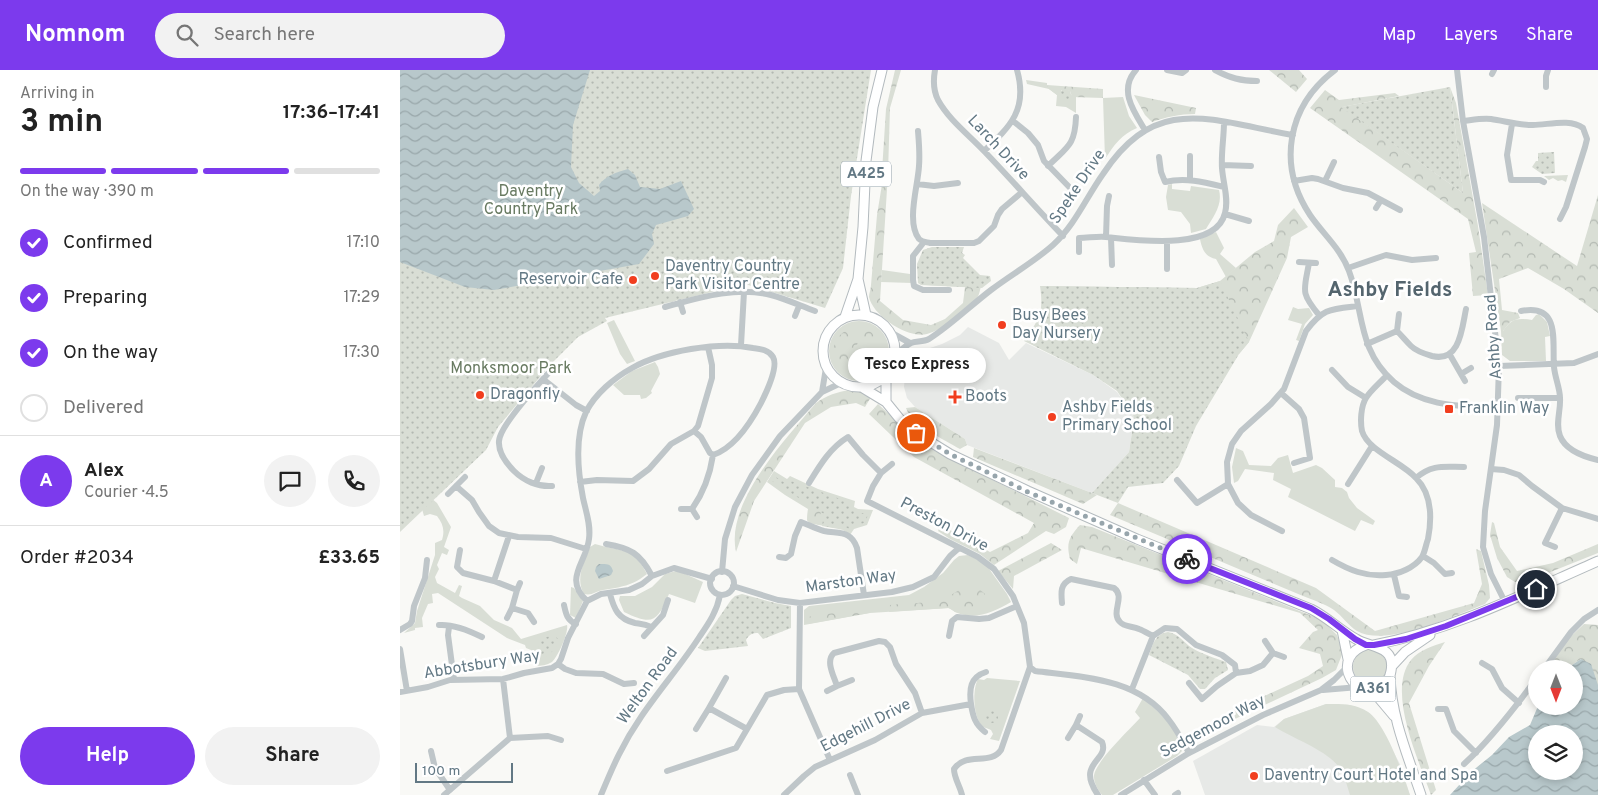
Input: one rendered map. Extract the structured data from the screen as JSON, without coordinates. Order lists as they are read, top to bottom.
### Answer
{
  "streets": {
    "main road": ["A425", "A361"],
    "street": [
      "Larch Drive",
      "Speke Drive",
      "Ashby Road",
      "Preston Drive",
      "Marston Way",
      "Abbotsbury Way",
      "Welton Road",
      "Edgehill Drive",
      "Sedgemoor Way"
    ]
  },
  "crossings": [
    ["Larch Drive", "Speke Drive"],
    ["A425", "Speke Drive"],
    ["Ashby Road", "A361"],
    ["Preston Drive", "Marston Way"],
    ["Marston Way", "Welton Road"],
    ["A361", "Sedgemoor Way"]
  ],
  "districts": ["Ashby Fields"],
  "parks": ["Daventry Country Park", "Monksmoor Park"],
  "places": {
    "other": [
      "Daventry Country Park Visitor Centre",
      "Reservoir Cafe",
      "Busy Bees Day Nursery",
      "Dragonfly",
      "Ashby Fields Primary School",
      "Tesco Express",
      "Daventry Court Hotel and Spa"
    ],
    "health": ["Boots"],
    "transit": ["Franklin Way"]
  },
  "scale_bar": "100 m",
  "north": "bottom",
  "page": {
    "header": "Nomnom",
    "search": "Search here",
    "nav": ["Map", "Layers", "Share"],
    "heading": ["3 min", "Arriving in", "17:36–17:41"],
    "panel": [
      "Alex",
      "Courier · 4.5",
      "Order #2034",
      "£33.65"
    ],
    "bar": "On the way · 390 m",
    "list": [
      ["Confirmed", "17:10"],
      ["Preparing", "17:29"],
      ["On the way", "17:30"],
      "Delivered"
    ],
    "bubble": "Tesco Express",
    "round": "A",
    "buttons": ["Help", "Share"],
    "scale": "100 m"
  }
}
